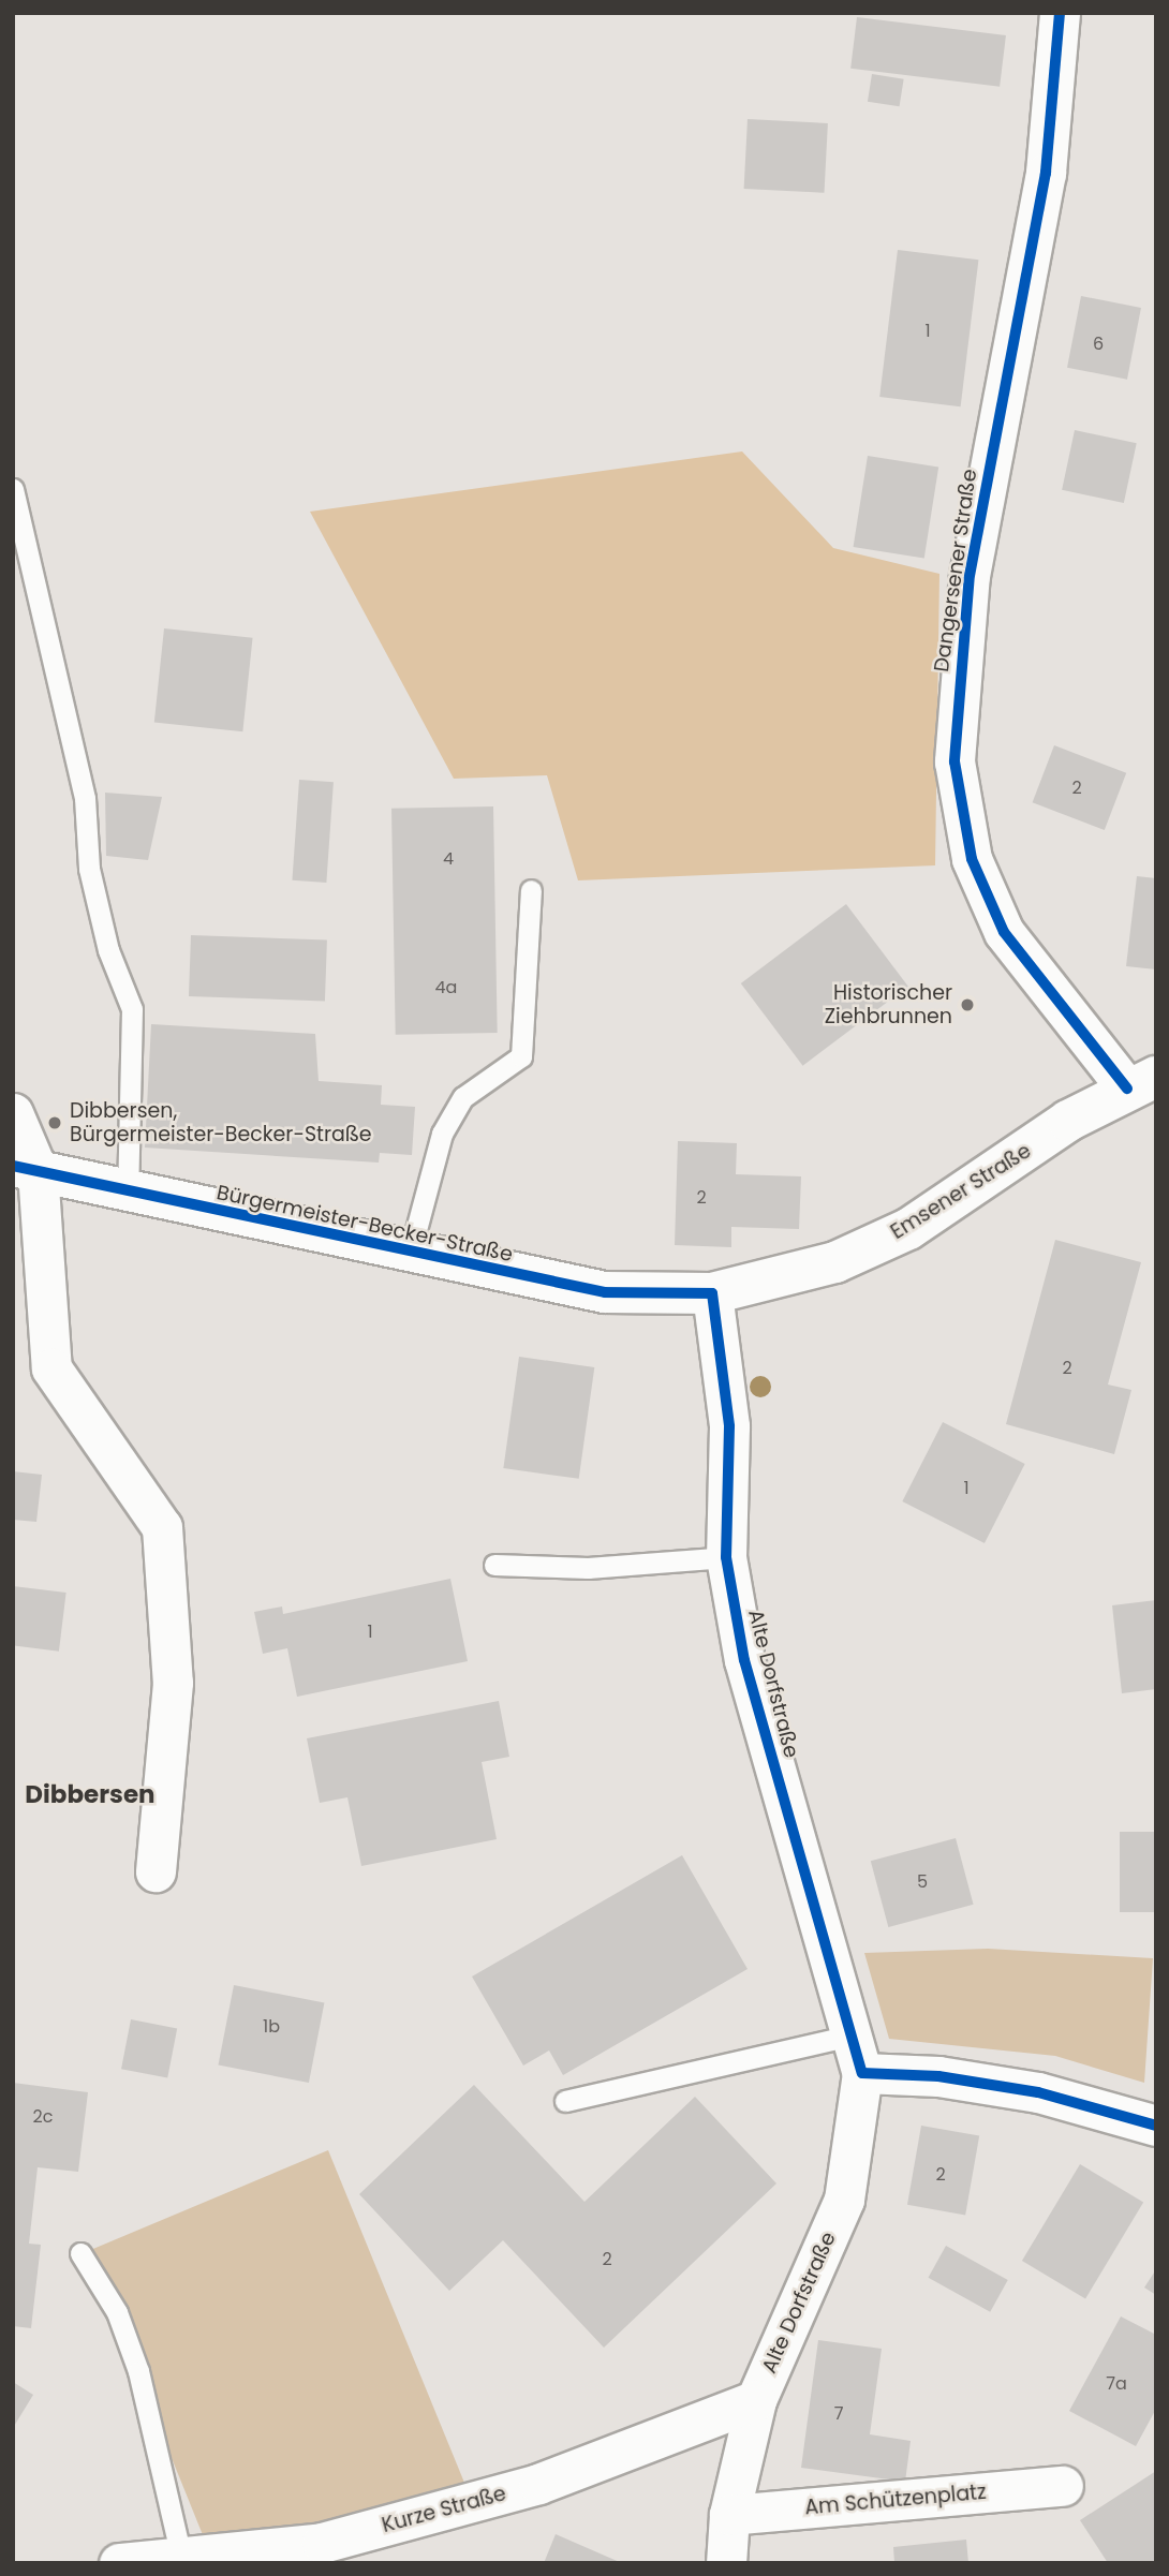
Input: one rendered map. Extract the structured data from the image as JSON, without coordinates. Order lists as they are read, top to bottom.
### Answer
{
  "streets": {
    "street": [
      "Dangersener Straße",
      "Emsener Straße",
      "Bürgermeister-Becker-Straße",
      "Alte Dorfstraße",
      "Am Schützenplatz",
      "Kurze Straße"
    ]
  },
  "crossings": [
    ["Dangersener Straße", "Emsener Straße"],
    ["Emsener Straße", "Bürgermeister-Becker-Straße"],
    ["Emsener Straße", "Alte Dorfstraße"],
    ["Bürgermeister-Becker-Straße", "Alte Dorfstraße"],
    ["Alte Dorfstraße", "Am Schützenplatz"],
    ["Alte Dorfstraße", "Kurze Straße"]
  ],
  "districts": ["Dibbersen"],
  "places": ["Historischer Ziehbrunnen", "Dibbersen, Bürgermeister-Becker-Straße"],
  "house_numbers": [
    "1",
    "6",
    "2",
    "4",
    "4a",
    "2",
    "2",
    "1",
    "1",
    "5",
    "1b",
    "2c",
    "2",
    "2",
    "7a",
    "7"
  ]
}
